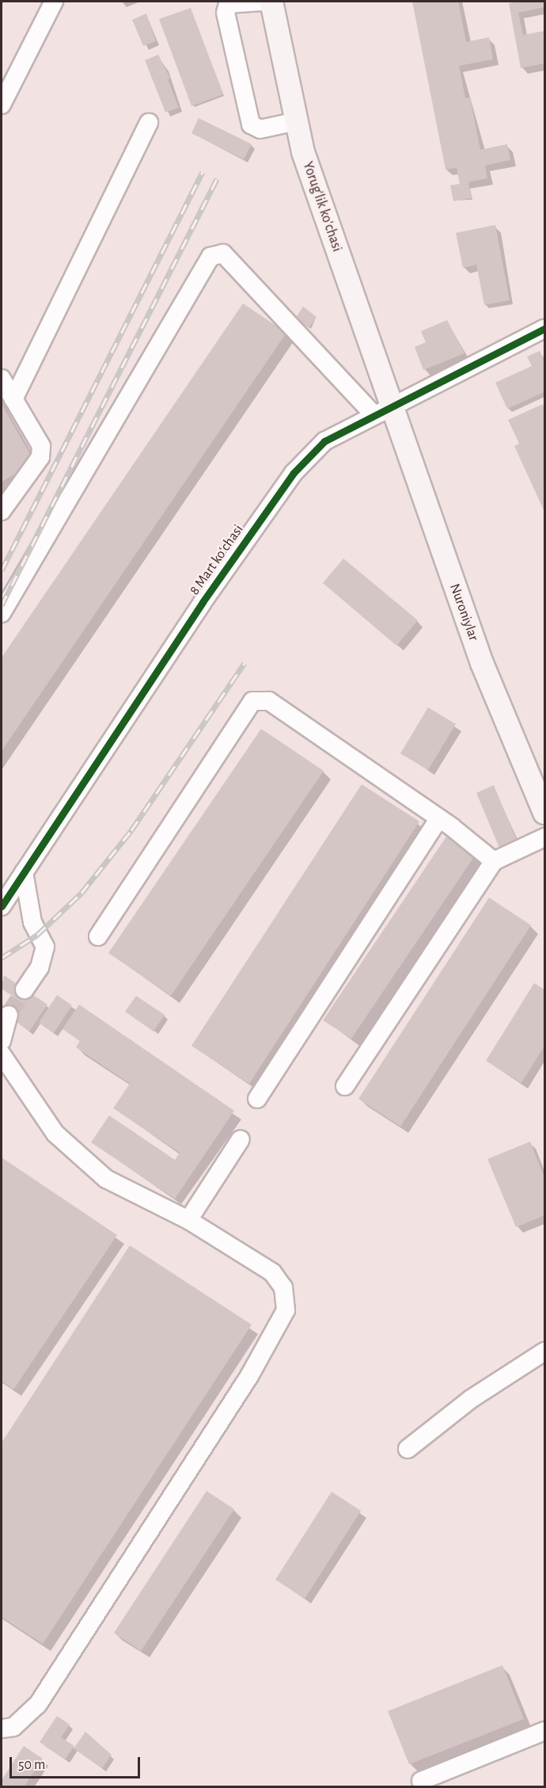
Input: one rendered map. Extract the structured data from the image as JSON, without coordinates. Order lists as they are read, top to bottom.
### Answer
{
  "streets": {
    "main road": ["Yorug'lik koʻchasi", "Nuroniylar"],
    "street": ["8 Mart koʻchasi"]
  },
  "crossings": [
    ["Yorug'lik koʻchasi", "8 Mart koʻchasi"],
    ["Yorug'lik koʻchasi", "Nuroniylar"],
    ["8 Mart koʻchasi", "Nuroniylar"]
  ],
  "scale_bar": "50 m"
}
